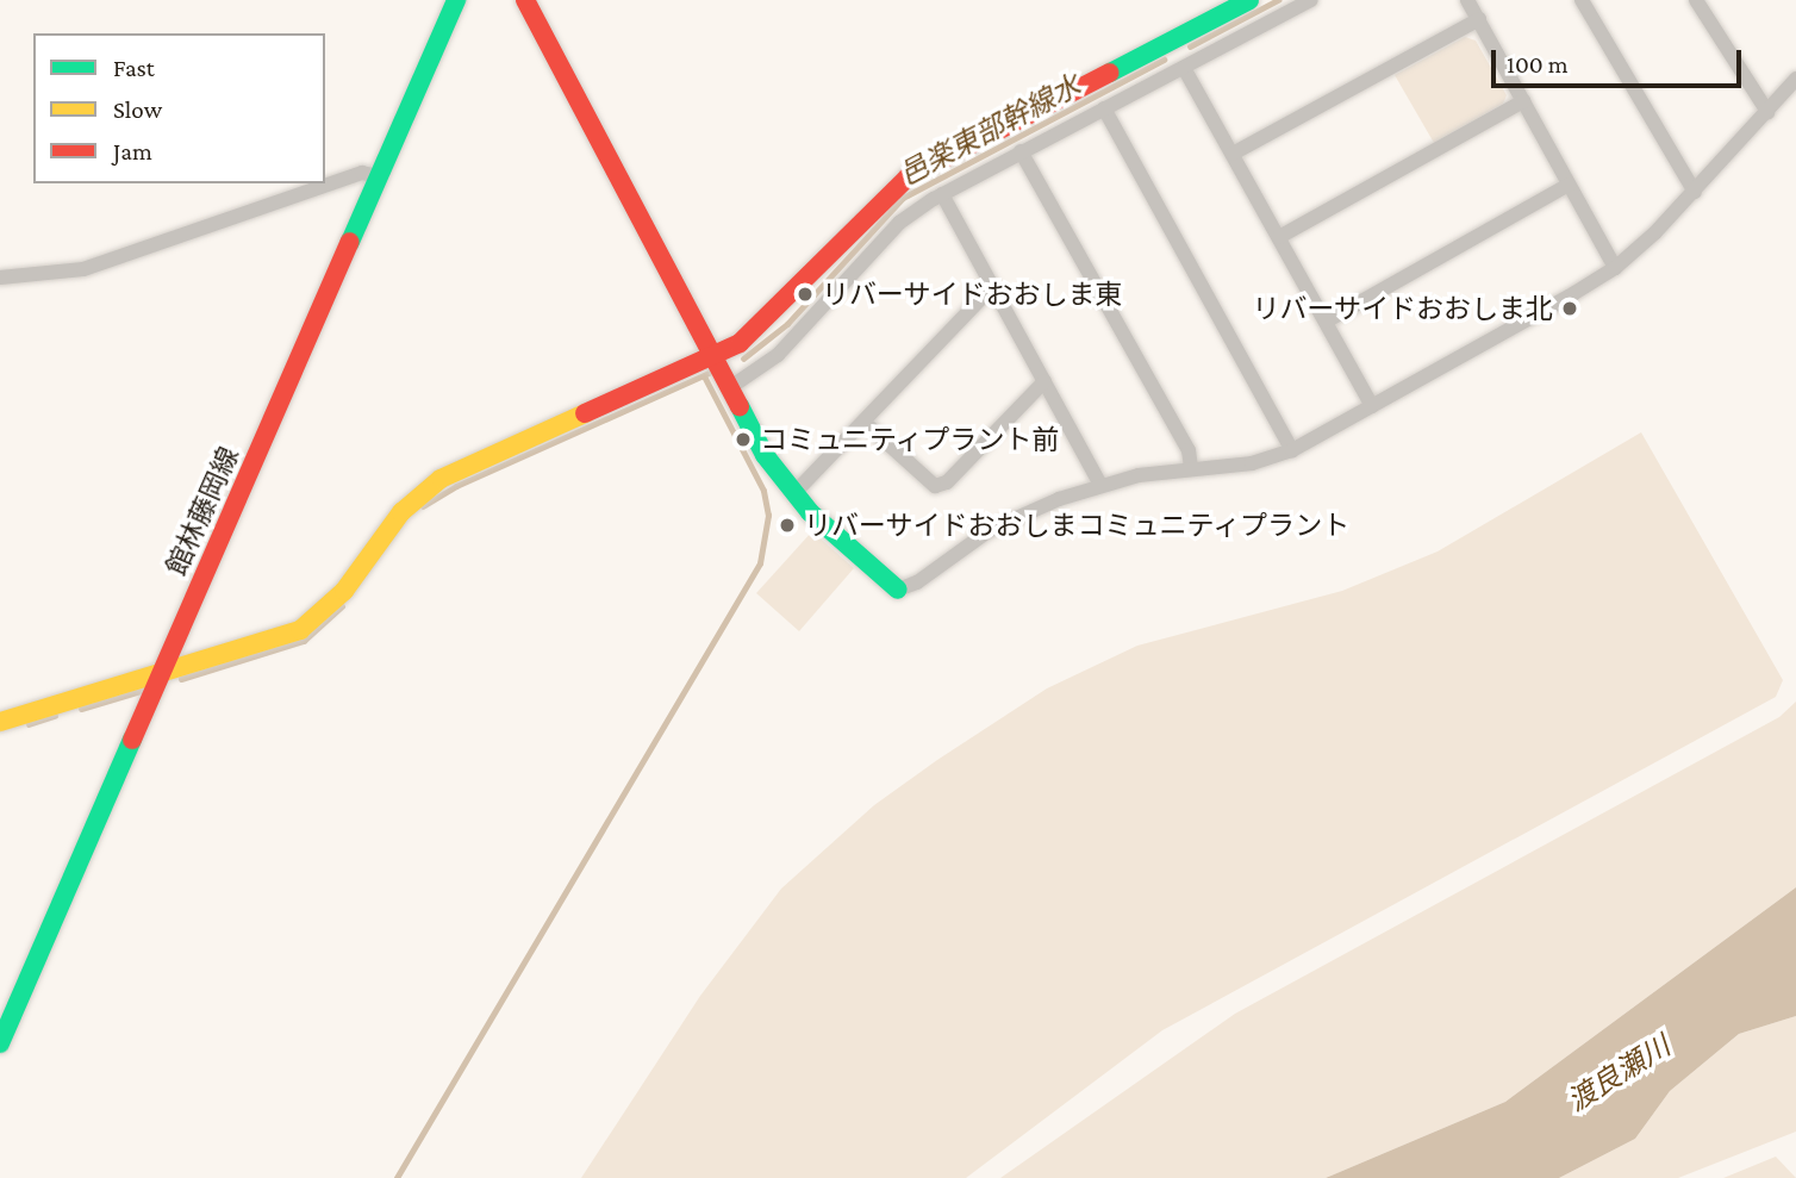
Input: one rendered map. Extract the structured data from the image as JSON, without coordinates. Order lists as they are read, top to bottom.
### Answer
{
  "streets": {
    "street": ["館林藤岡線"]
  },
  "water": ["邑楽東部幹線水", "渡良瀬川"],
  "places": [
    "リバーサイドおおしま東",
    "リバーサイドおおしま北",
    "コミュニティプラント前",
    "リバーサイドおおしまコミュニティプラント"
  ],
  "legend": ["Fast", "Slow", "Jam"],
  "scale_bar": "100 m"
}
